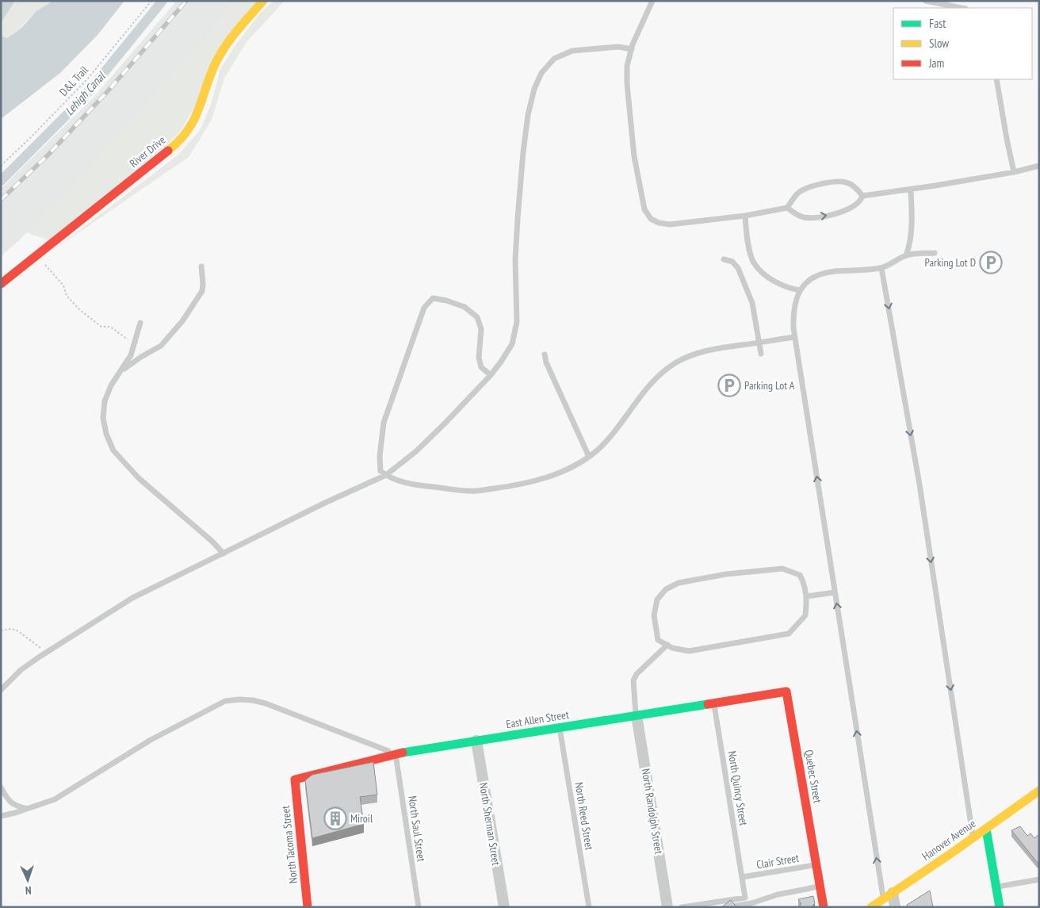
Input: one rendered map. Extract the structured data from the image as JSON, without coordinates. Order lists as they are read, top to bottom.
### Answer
{
  "streets": {
    "street": [
      "River Drive",
      "East Allen Street",
      "Quebec Street",
      "North Randolph Street",
      "North Sherman Street",
      "Hanover Avenue",
      "North Tacoma Street"
    ],
    "lane": [
      "North Quincy Street",
      "North Reed Street",
      "North Saul Street",
      "Clair Street"
    ],
    "path": ["D&L Trail"]
  },
  "crossings": [
    ["East Allen Street", "Quebec Street"],
    ["East Allen Street", "North Quincy Street"],
    ["East Allen Street", "North Randolph Street"],
    ["East Allen Street", "North Reed Street"],
    ["East Allen Street", "North Sherman Street"],
    ["East Allen Street", "North Saul Street"],
    ["East Allen Street", "North Tacoma Street"],
    ["Quebec Street", "Clair Street"],
    ["North Quincy Street", "Clair Street"]
  ],
  "water": ["Lehigh Canal"],
  "places": {
    "parking": ["Parking Lot D", "Parking Lot A"],
    "building": ["Miroil"]
  },
  "legend": ["Fast", "Slow", "Jam"],
  "north": "bottom"
}
